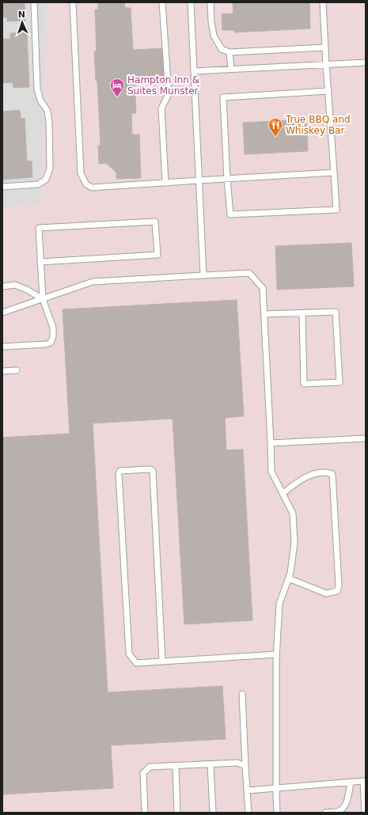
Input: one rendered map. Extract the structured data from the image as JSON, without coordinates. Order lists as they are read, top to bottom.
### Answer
{
  "places": {
    "hotel": ["Hampton Inn & Suites Munster"],
    "restaurant": ["True BBQ and Whiskey Bar"]
  },
  "north": "top"
}
